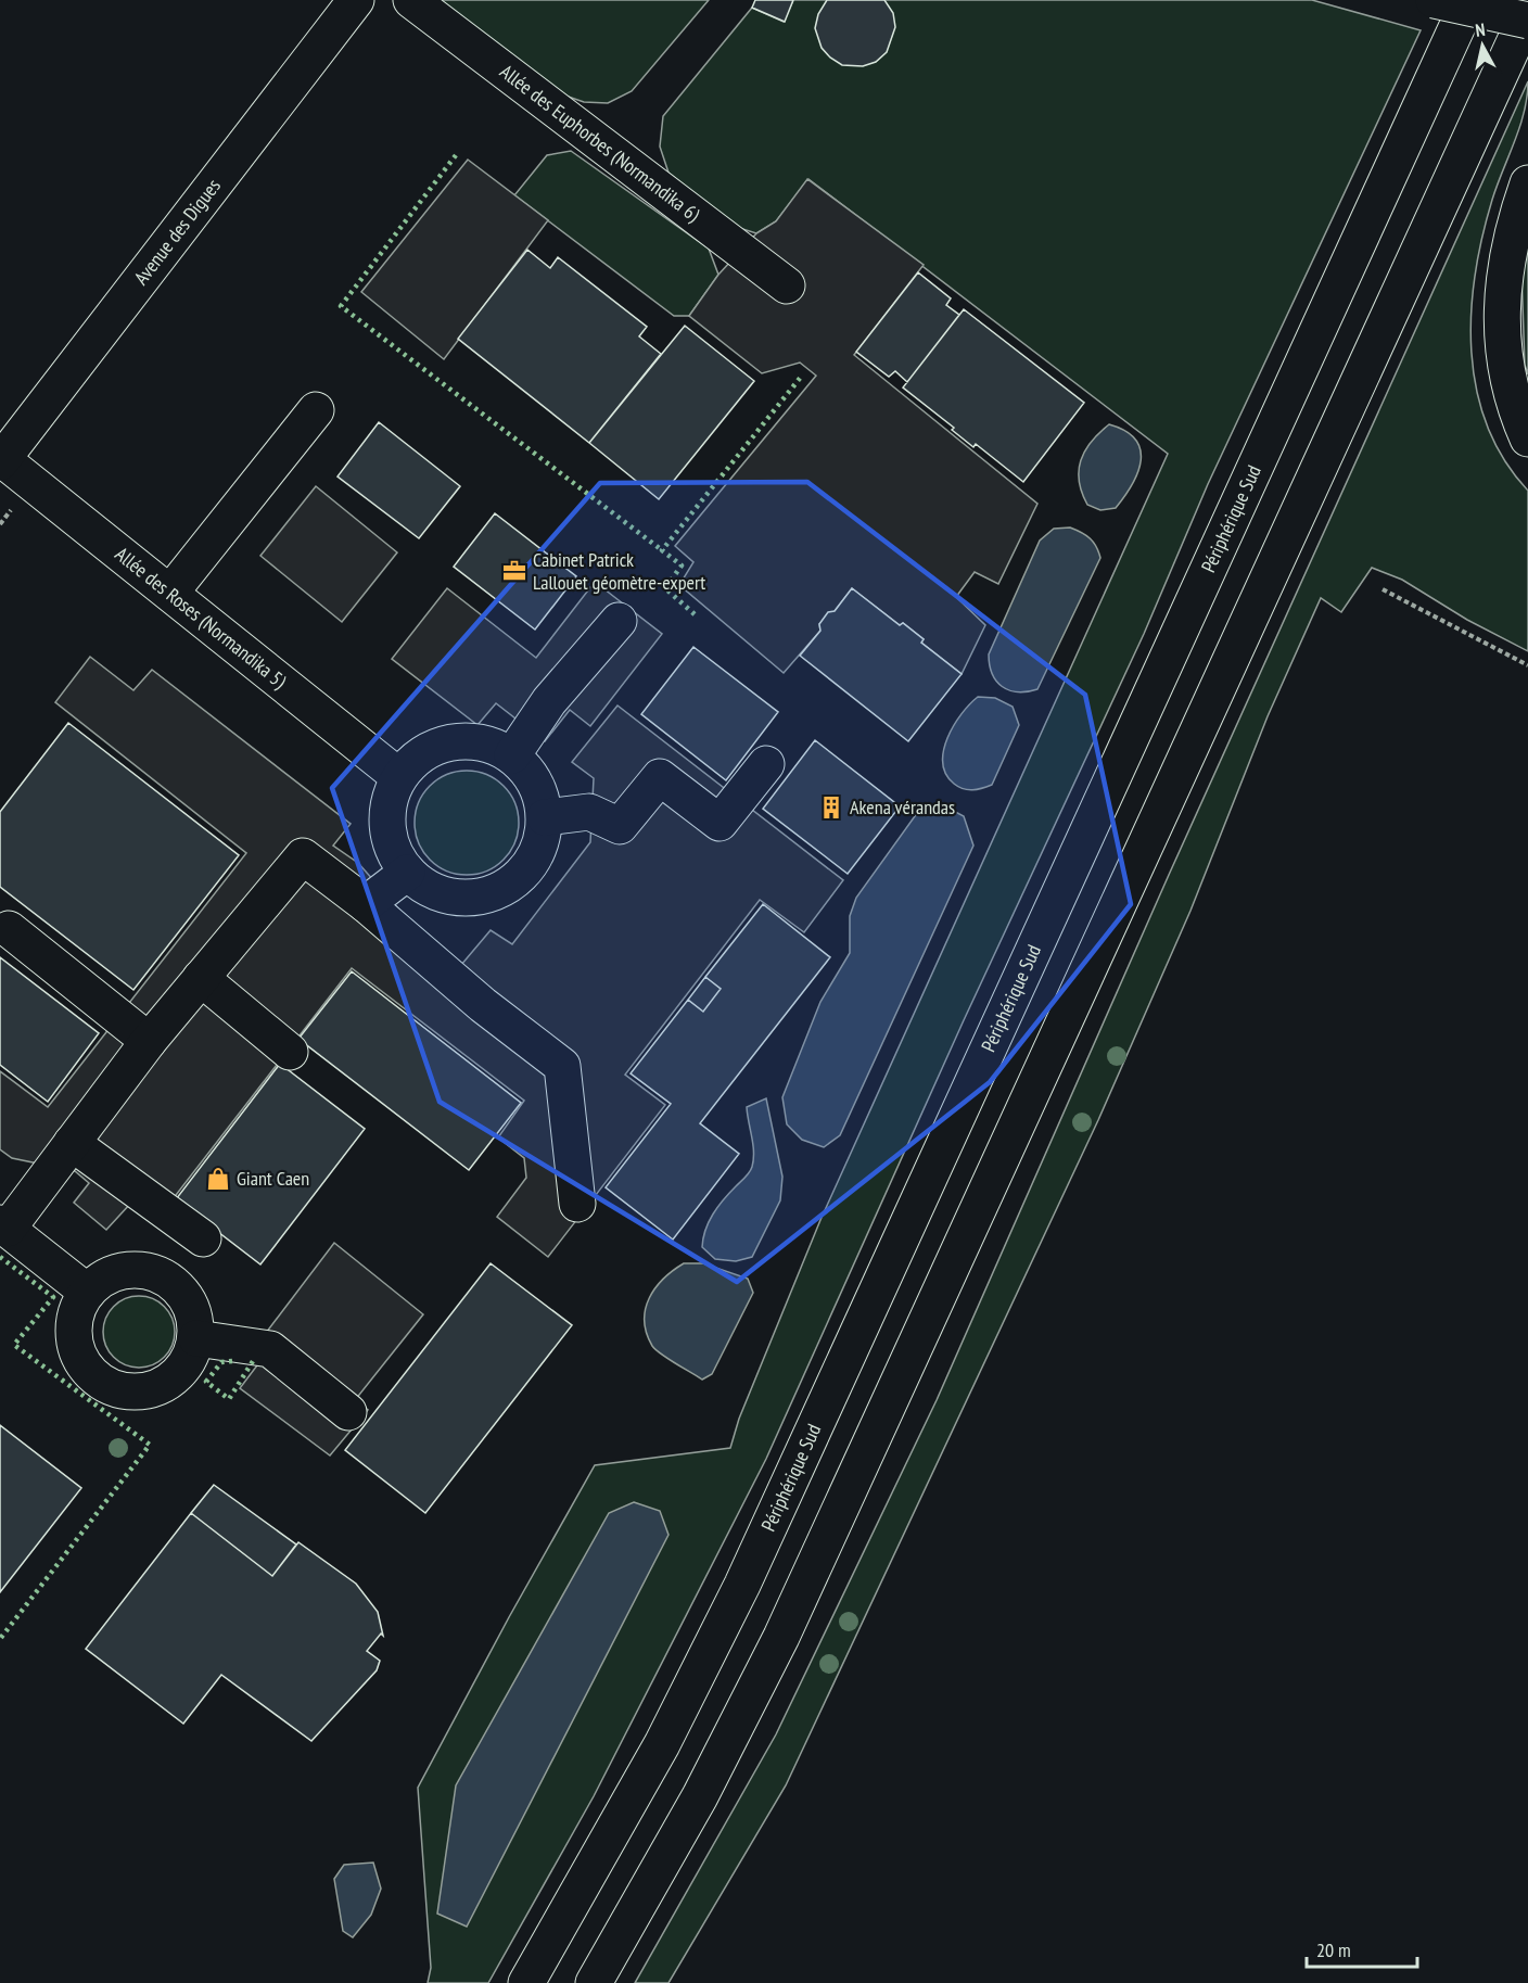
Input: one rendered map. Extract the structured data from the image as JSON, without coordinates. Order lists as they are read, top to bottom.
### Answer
{
  "streets": {
    "main road": [
      "Allée des Euphorbes (Normandika 6)",
      "Avenue des Digues",
      "Périphérique Sud",
      "Allée des Roses (Normandika 5)"
    ]
  },
  "crossings": [
    ["Avenue des Digues", "Allée des Roses (Normandika 5)"]
  ],
  "places": {
    "office": ["Cabinet Patrick Lallouet géomètre-expert"],
    "building": ["Akena vérandas"],
    "shop": ["Giant Caen"]
  },
  "scale_bar": "20 m",
  "north": "top"
}
